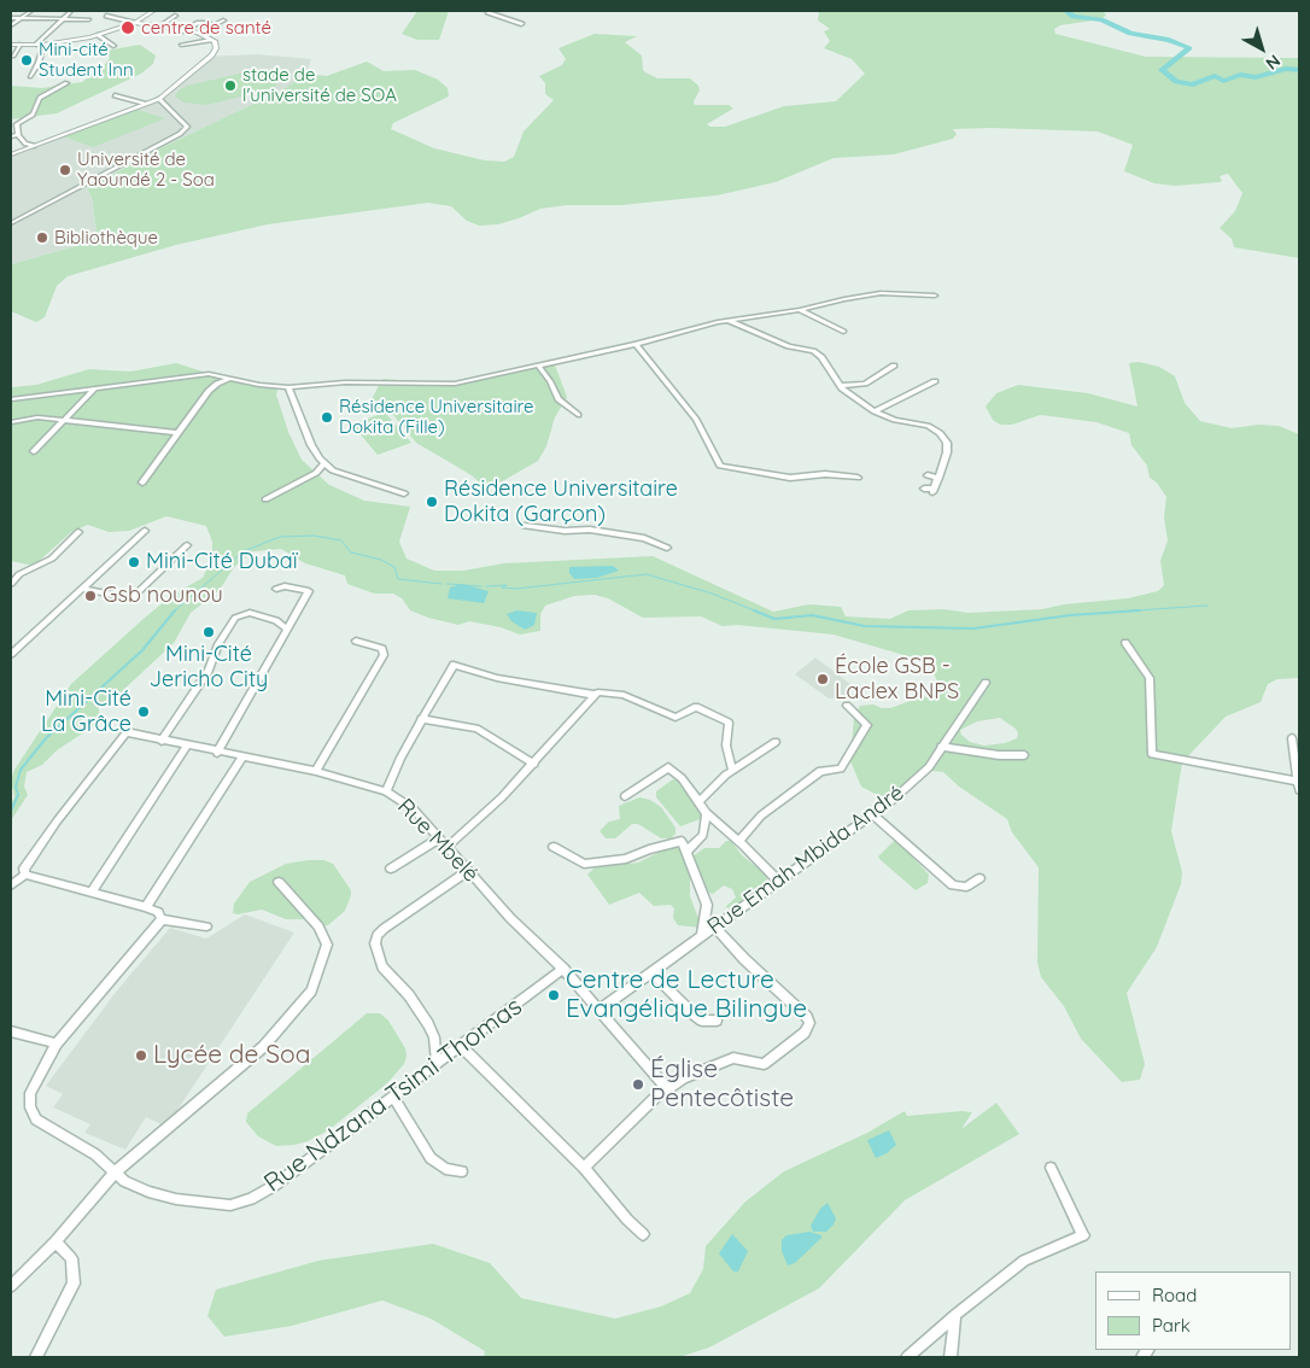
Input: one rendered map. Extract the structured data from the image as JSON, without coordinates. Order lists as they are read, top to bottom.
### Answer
{
  "streets": {
    "street": ["Rue Mbelé", "Rue Emah Mbida André", "Rue Ndzana Tsimi Thomas"]
  },
  "crossings": [
    ["Rue Mbelé", "Rue Emah Mbida André"],
    ["Rue Mbelé", "Rue Ndzana Tsimi Thomas"]
  ],
  "places": [
    "centre de santé",
    "Mini-cité Student Inn",
    "stade de l'université de SOA",
    "Université de Yaoundé 2 - Soa",
    "Bibliothèque",
    "Résidence Universitaire Dokita (Fille)",
    "Résidence Universitaire Dokita (Garçon)",
    "Mini-Cité Dubaï",
    "Gsb nounou",
    "Mini-Cité Jericho City",
    "École GSB - Laclex BNPS",
    "Mini-Cité La Grâce",
    "Centre de Lecture Evangélique Bilingue",
    "Lycée de Soa",
    "Église Pentecôtiste"
  ],
  "legend": ["Road", "Park"],
  "north": "bottom right"
}
